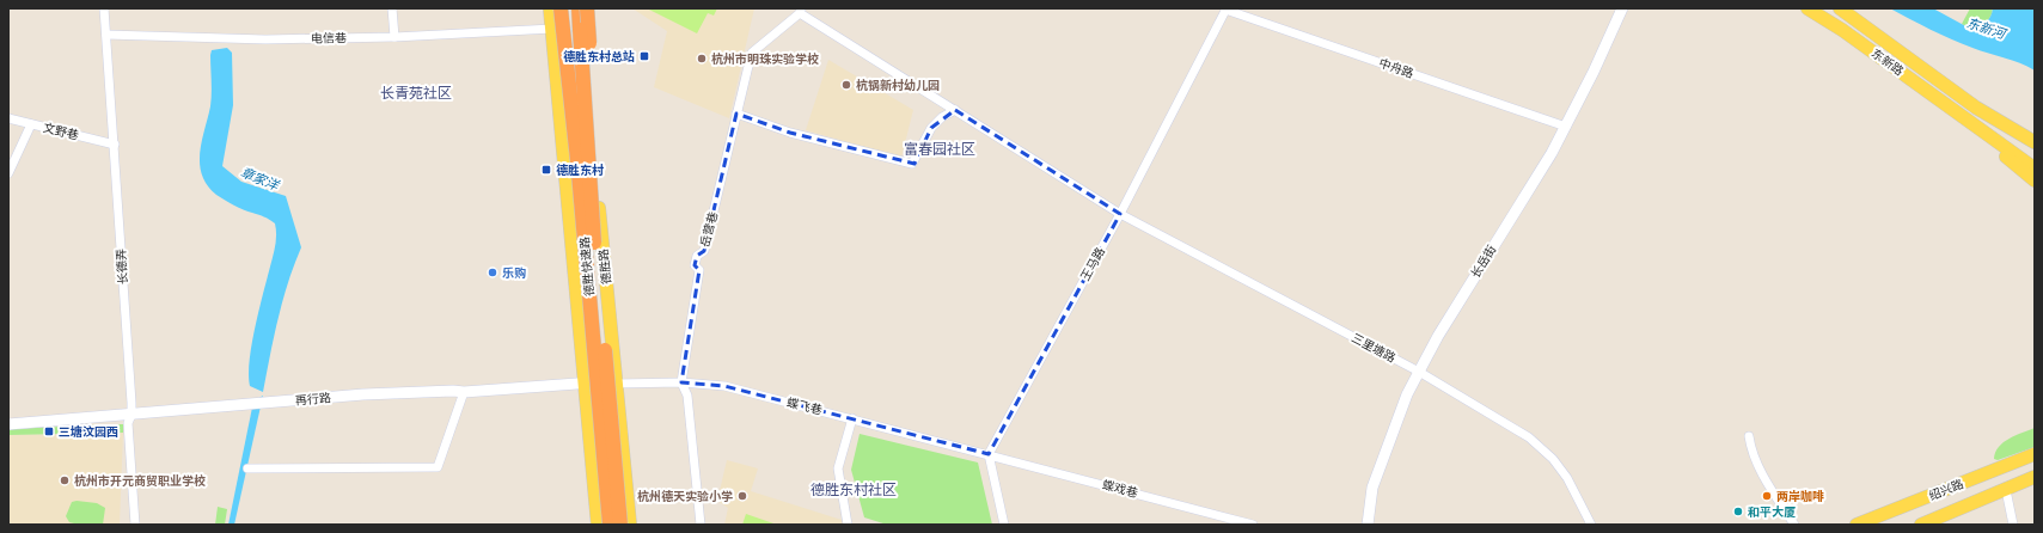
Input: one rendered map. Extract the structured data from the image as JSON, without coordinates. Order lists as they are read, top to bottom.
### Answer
{
  "streets": {
    "highway": ["德胜快速路"],
    "main road": ["东新路", "德胜路", "绍兴路"],
    "street": [
      "电信巷",
      "中舟路",
      "文野巷",
      "岳营巷",
      "长岳街",
      "王马路",
      "长德弄",
      "三里塘路",
      "再行路",
      "蝶飞巷",
      "蝶戏巷"
    ]
  },
  "crossings": [
    ["电信巷", "长德弄"],
    ["中舟路", "长岳街"],
    ["中舟路", "王马路"],
    ["文野巷", "长德弄"],
    ["岳营巷", "三里塘路"],
    ["岳营巷", "蝶飞巷"],
    ["长岳街", "三里塘路"],
    ["王马路", "三里塘路"],
    ["王马路", "蝶飞巷"],
    ["王马路", "蝶戏巷"],
    ["长德弄", "再行路"],
    ["德胜路", "再行路"],
    ["德胜路", "蝶飞巷"],
    ["再行路", "蝶飞巷"],
    ["蝶飞巷", "蝶戏巷"]
  ],
  "districts": ["长青苑社区", "富春园社区", "德胜东村社区"],
  "water": ["东新河", "章家洋"],
  "places": {
    "transit": ["德胜东村总站", "德胜东村", "三塘汶园西"],
    "other": [
      "杭州市明珠实验学校",
      "杭锅新村幼儿园",
      "乐购",
      "杭州市开元商贸职业学校",
      "杭州德天实验小学",
      "两岸咖啡",
      "和平大厦"
    ]
  }
}
